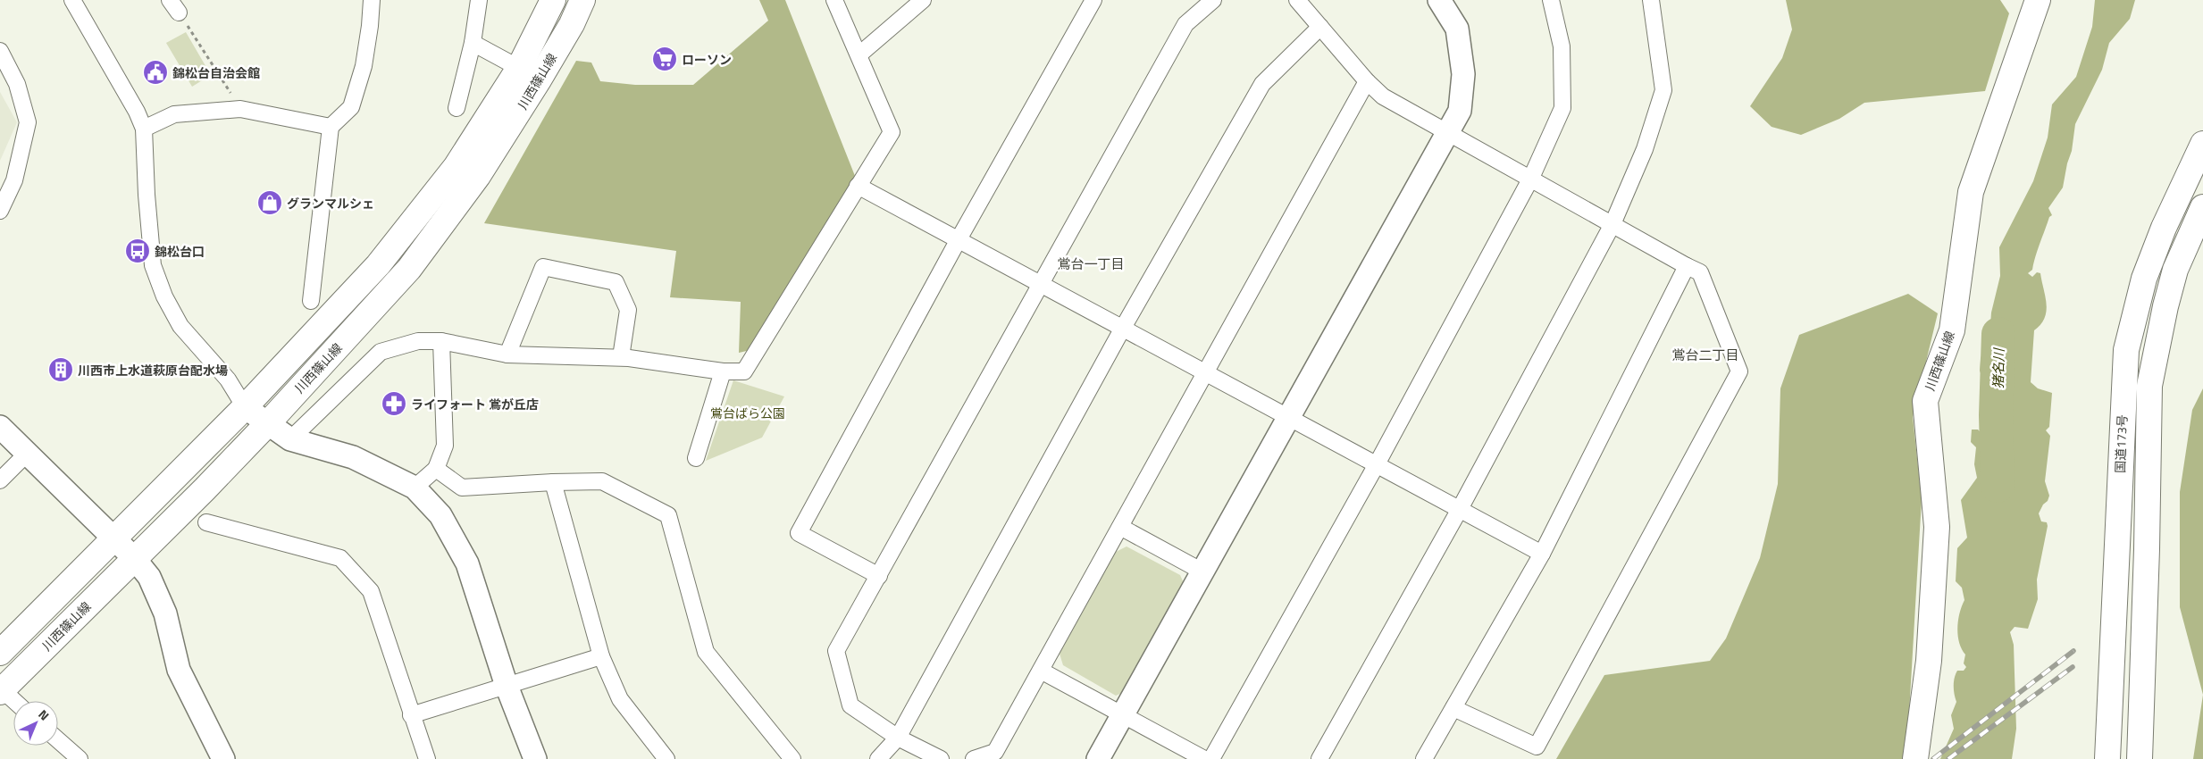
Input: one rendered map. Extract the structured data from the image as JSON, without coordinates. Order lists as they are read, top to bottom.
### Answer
{
  "streets": {
    "main road": ["川西篠山線", "国道173号"]
  },
  "districts": ["鴬台一丁目", "鴬台二丁目"],
  "water": ["猪名川"],
  "parks": ["鴬台ばら公園"],
  "places": {
    "supermarket": ["ローソン"],
    "public building": ["錦松台自治会館"],
    "shop": ["グランマルシェ"],
    "bus stop": ["錦松台口"],
    "building": ["川西市上水道萩原台配水場"],
    "pharmacy": ["ライフォート 鴬が丘店"]
  },
  "north": "top right"
}
